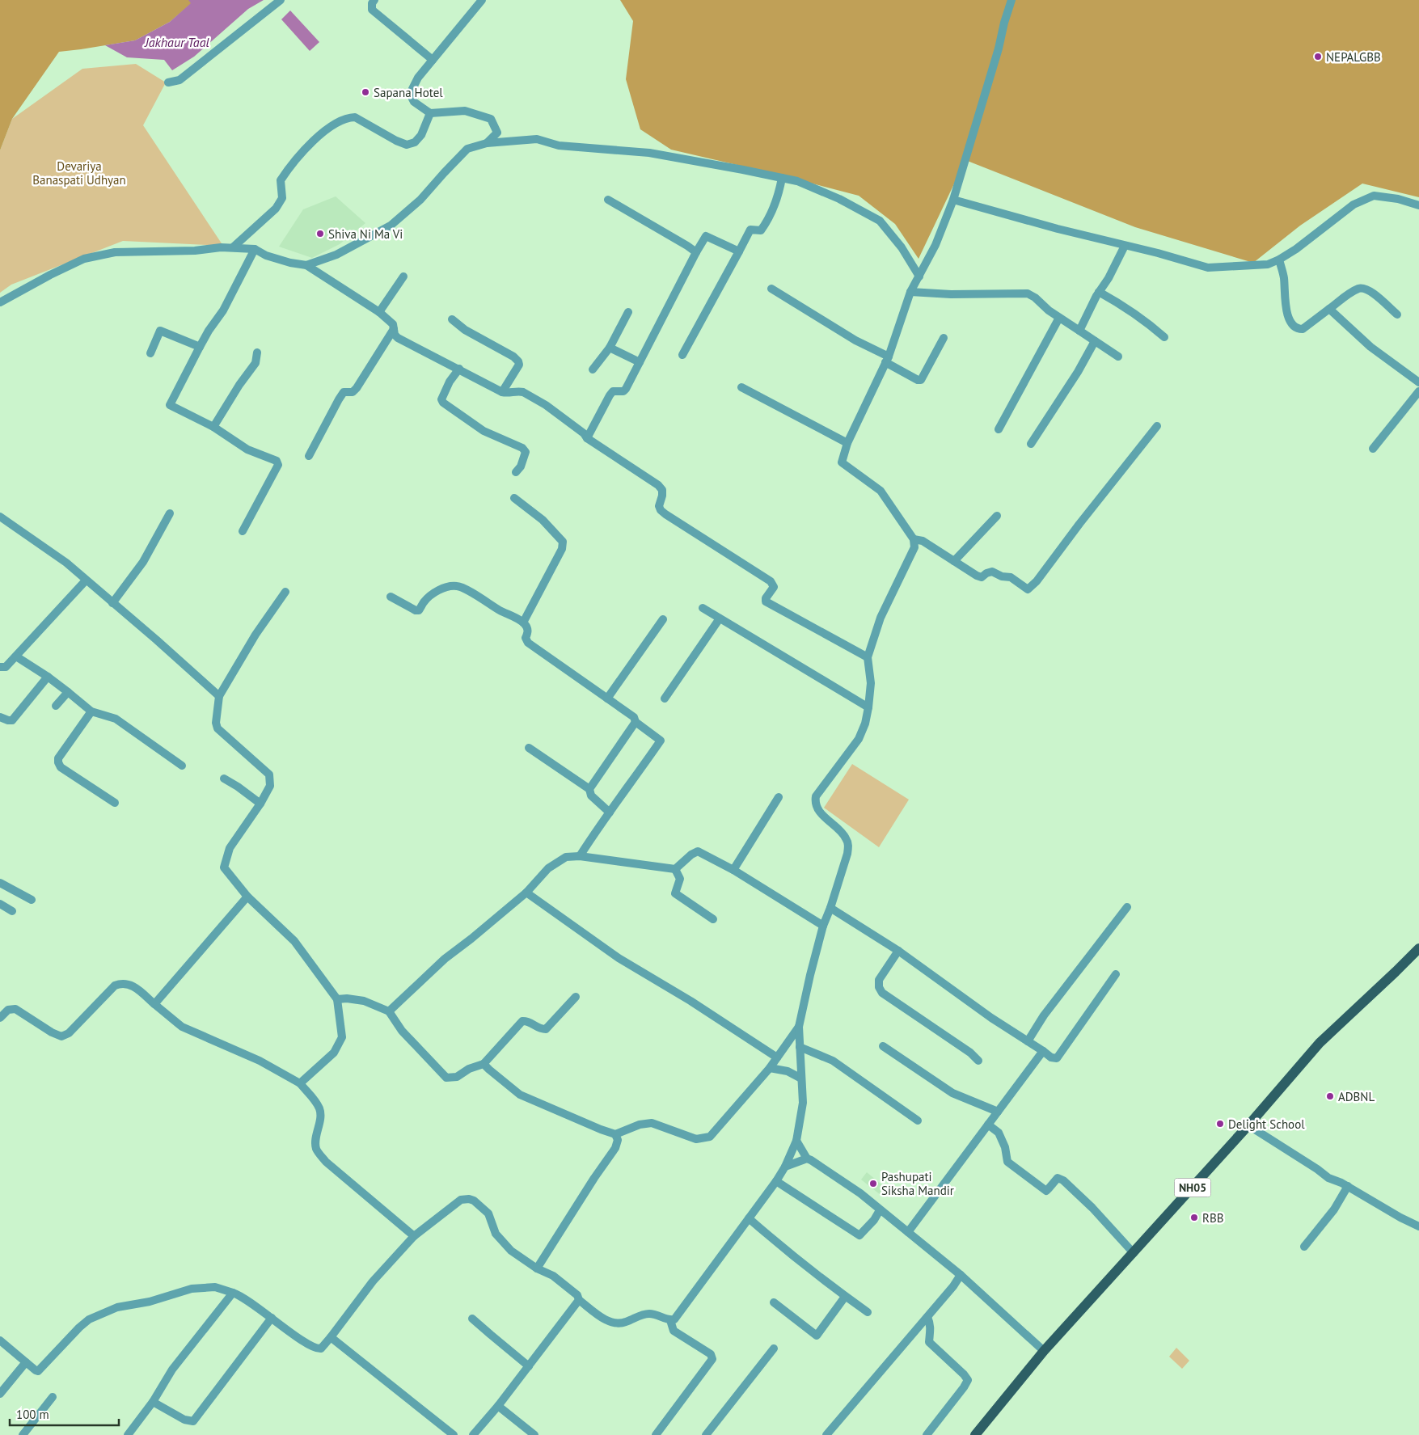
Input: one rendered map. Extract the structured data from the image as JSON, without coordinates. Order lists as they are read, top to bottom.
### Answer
{
  "streets": {
    "main road": ["NH05"]
  },
  "water": ["Jakhaur Taal"],
  "parks": ["Devariya Banaspati Udhyan"],
  "places": [
    "NEPALGBB",
    "Sapana Hotel",
    "Shiva Ni Ma Vi",
    "ADBNL",
    "Delight School",
    "Pashupati Siksha Mandir",
    "RBB"
  ],
  "scale_bar": "100 m"
}
